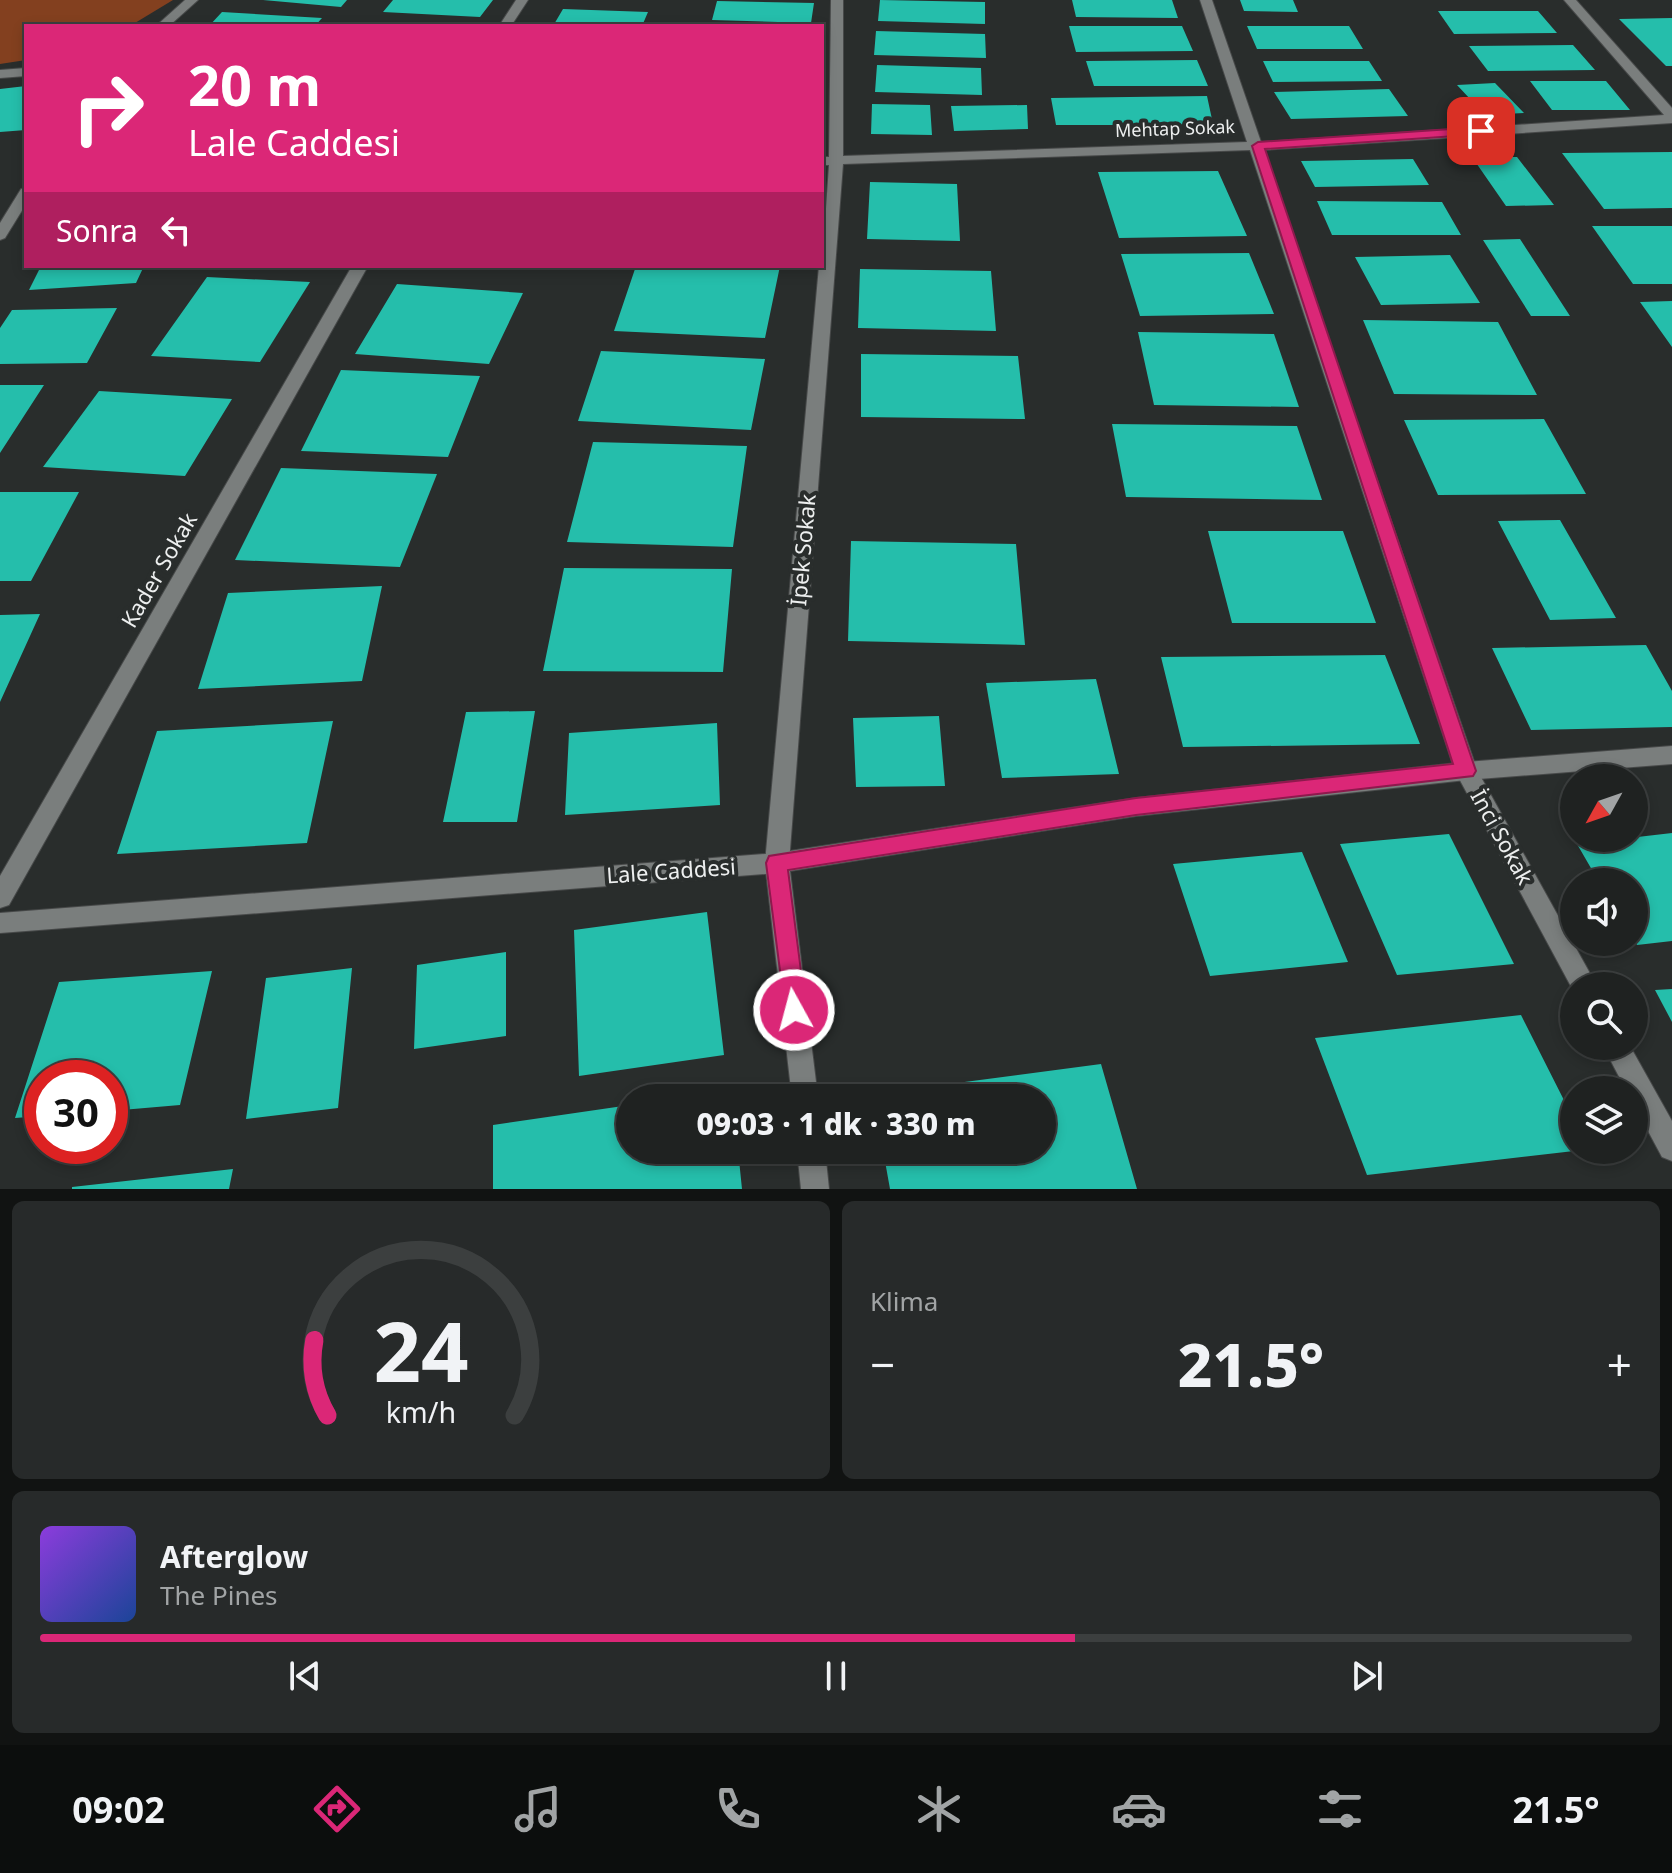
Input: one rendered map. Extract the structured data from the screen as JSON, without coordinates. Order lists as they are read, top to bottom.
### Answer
{
  "streets": {
    "street": [
      "Mehtap Sokak",
      "İpek Sokak",
      "Kader Sokak",
      "İnci Sokak",
      "Lale Caddesi"
    ]
  },
  "crossings": [
    ["Mehtap Sokak", "İpek Sokak"],
    ["Mehtap Sokak", "İnci Sokak"],
    ["İpek Sokak", "Lale Caddesi"],
    ["İnci Sokak", "Lale Caddesi"]
  ],
  "north": "bottom left",
  "page": {
    "turn": ["20 m", "Lale Caddesi"],
    "then": "Sonra",
    "limit": "30",
    "trip": "09:03 · 1 dk · 330 m",
    "tile": "Klima",
    "heat": ["−", "21.5°", "+"],
    "song": ["Afterglow", "The Pines"],
    "tabs": ["09:02", "21.5°"],
    "gauge": ["24", "km/h"]
  }
}
